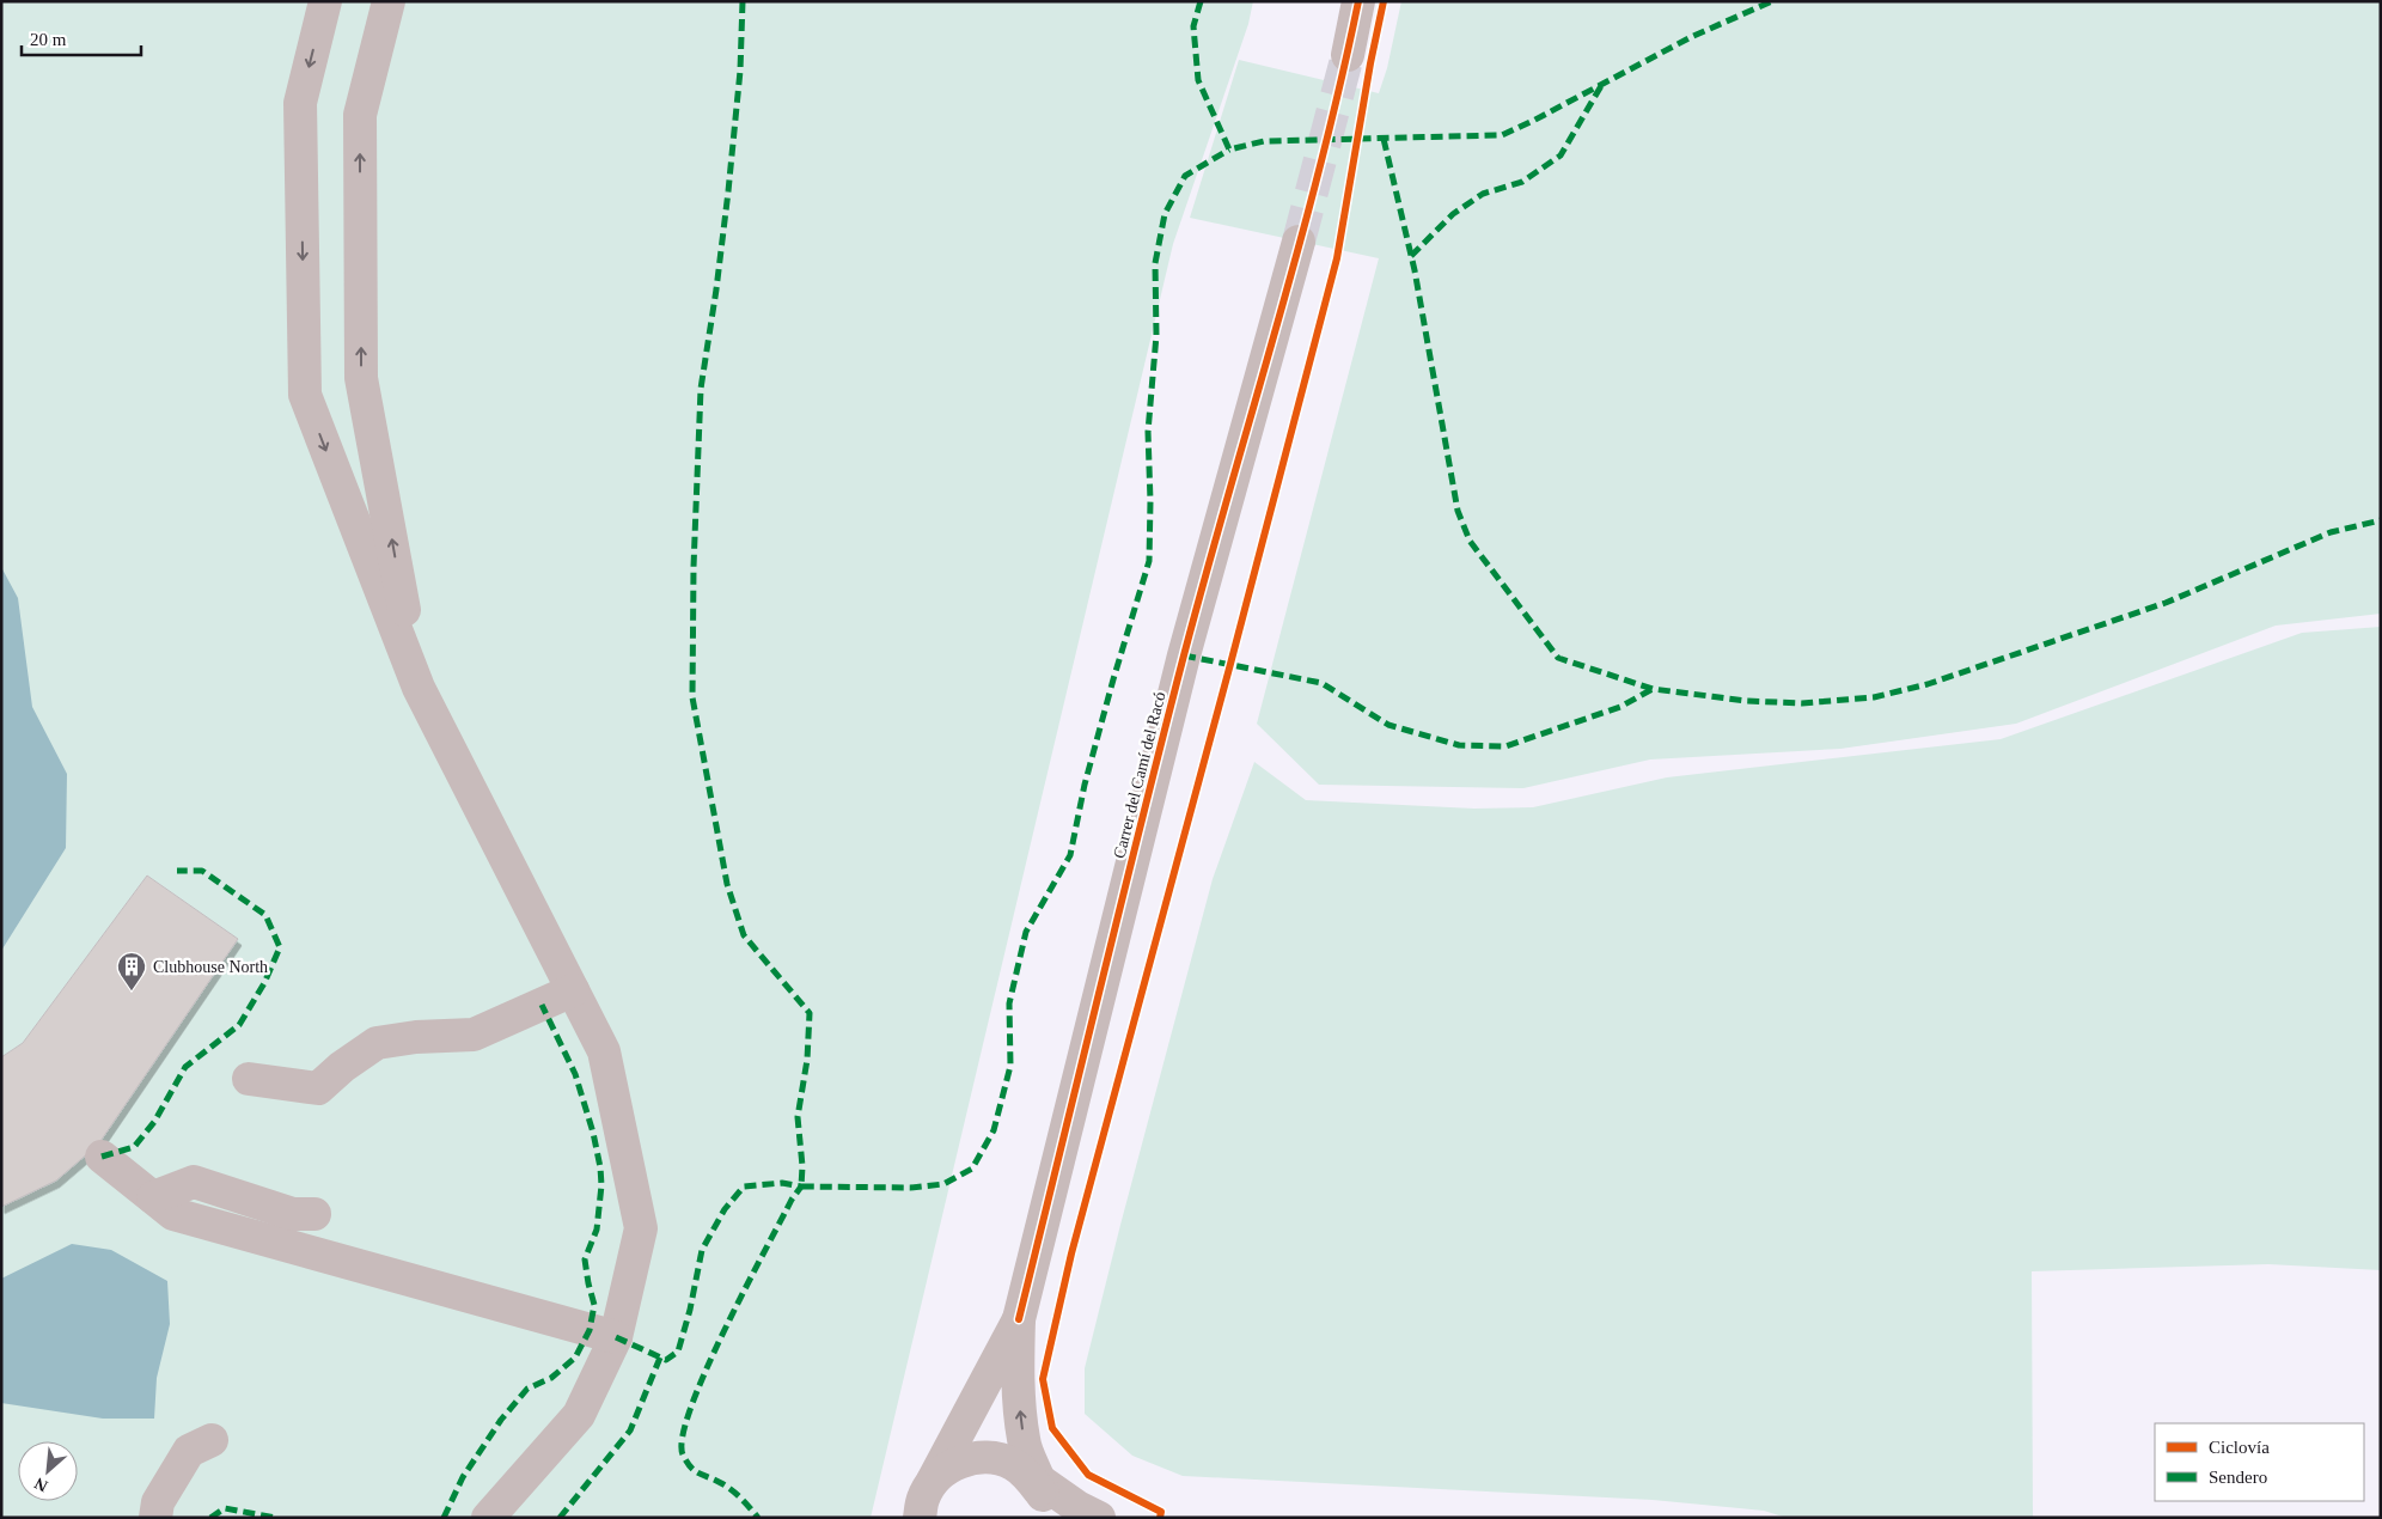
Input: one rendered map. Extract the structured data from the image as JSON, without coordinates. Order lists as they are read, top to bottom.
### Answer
{
  "streets": {
    "street": ["Carrer del Camí del Racó"]
  },
  "places": {
    "building": ["Clubhouse North"]
  },
  "legend": ["Ciclovía", "Sendero"],
  "scale_bar": "20 m",
  "north": "bottom left"
}
